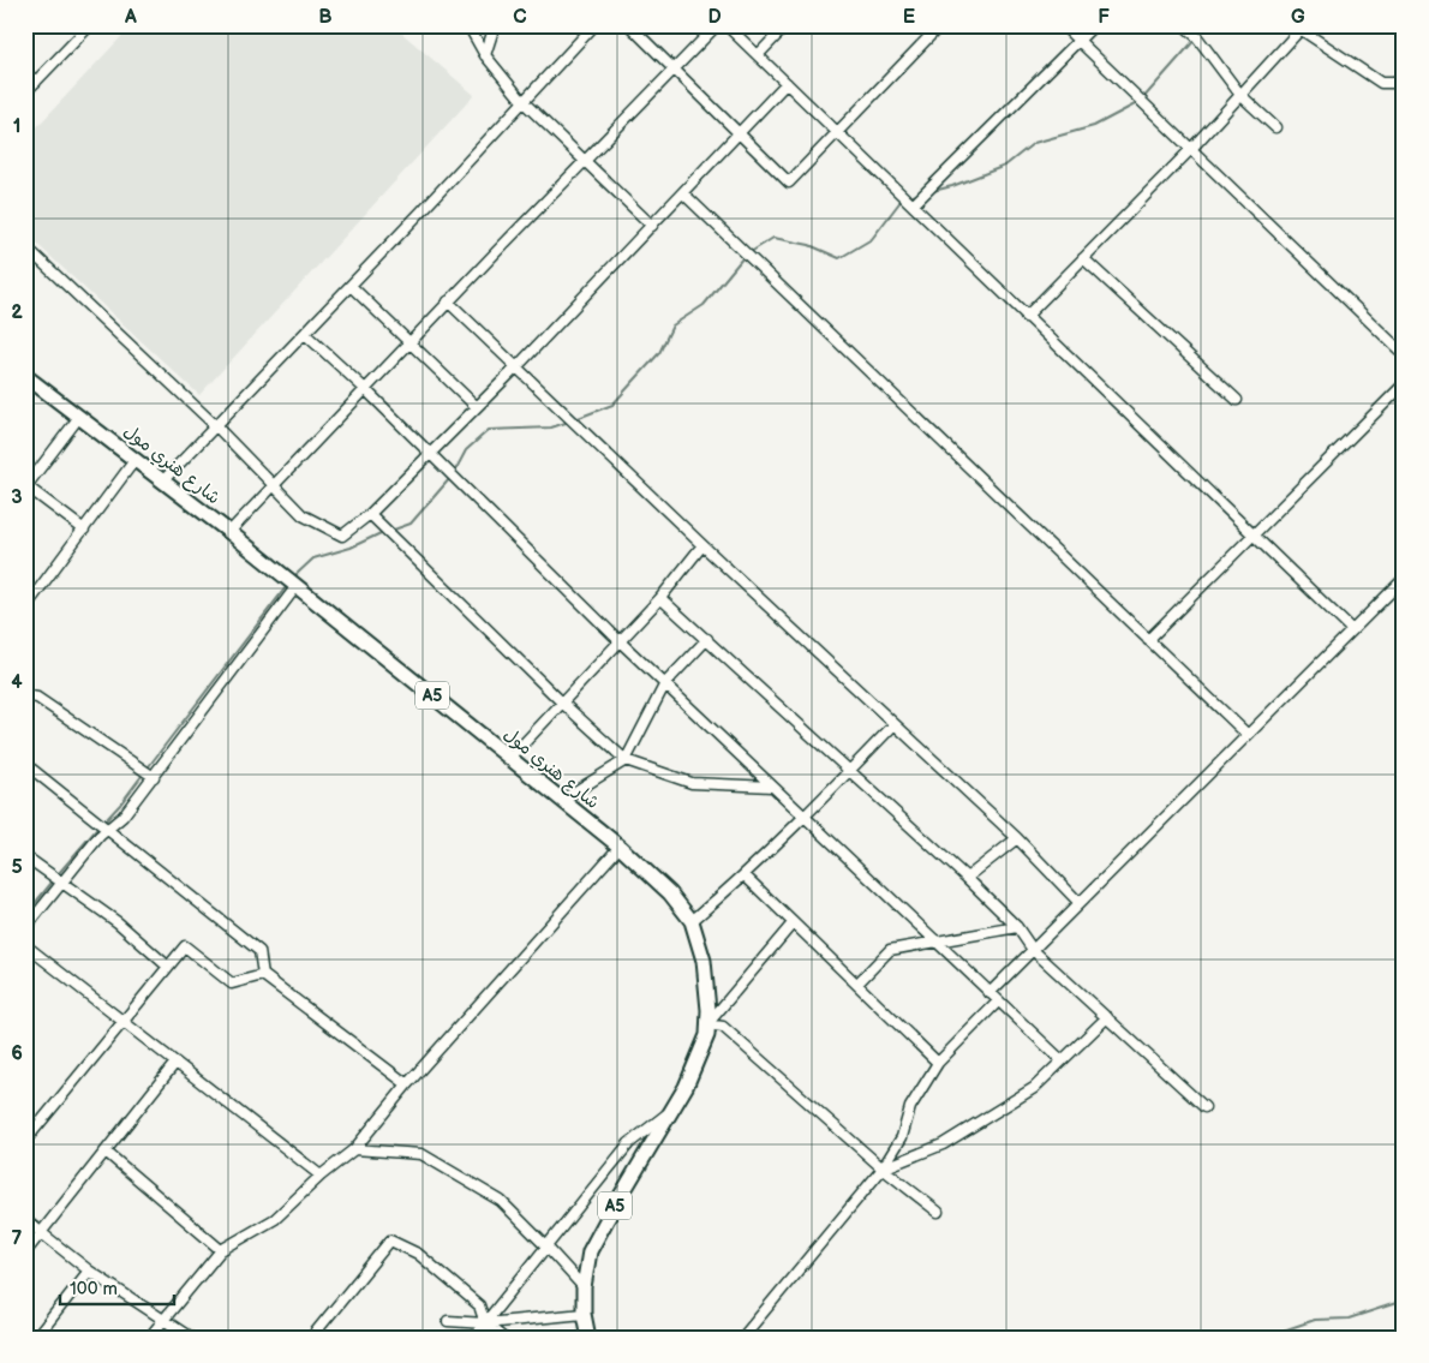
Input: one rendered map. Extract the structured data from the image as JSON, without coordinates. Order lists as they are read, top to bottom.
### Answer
{
  "streets": {
    "highway": ["شارع هنري مول", "A5"]
  },
  "scale_bar": "100 m",
  "grid": {
    "columns": [
      "A",
      "B",
      "C",
      "D",
      "E",
      "F",
      "G"
    ],
    "rows": [
      "1",
      "2",
      "3",
      "4",
      "5",
      "6",
      "7"
    ]
  }
}
